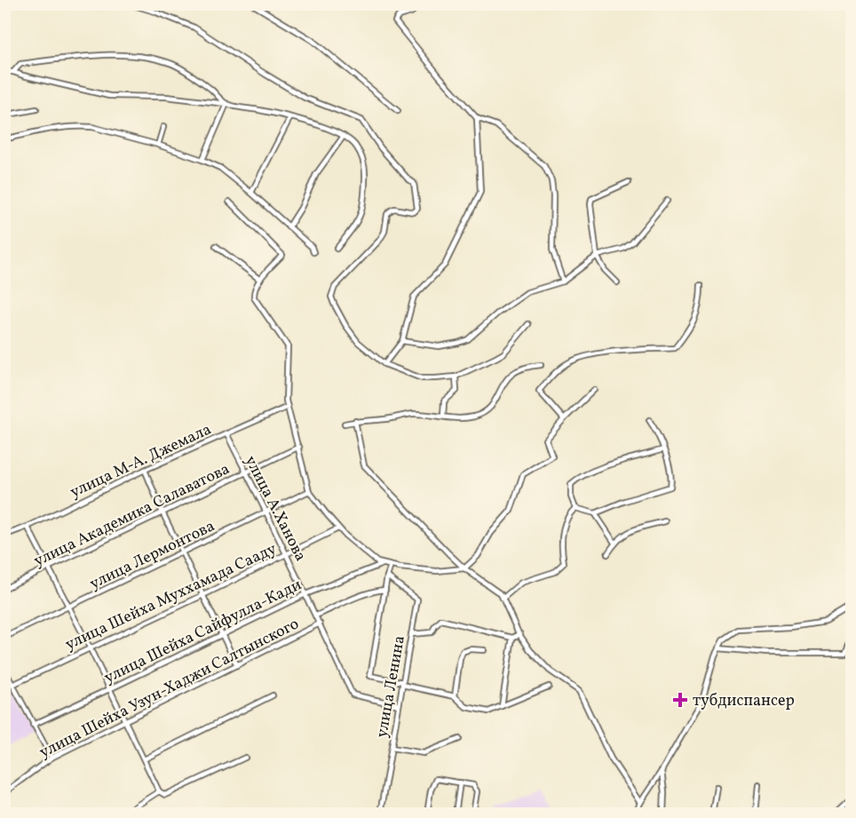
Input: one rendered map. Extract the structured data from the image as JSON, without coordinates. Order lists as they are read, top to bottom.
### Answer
{
  "streets": {
    "street": [
      "улица М-А. Джемала",
      "улица А.Ханова",
      "улица Академика Салаватова",
      "улица Лермонтова",
      "улица Шейха Муххамада Сааду",
      "улица Шейха Сайфулла-Кади",
      "улица Ленина",
      "улица Шейха Узун-Хаджи Салтынского"
    ]
  },
  "crossings": [
    ["улица М-А. Джемала", "улица А.Ханова"],
    ["улица А.Ханова", "улица Академика Салаватова"],
    ["улица А.Ханова", "улица Лермонтова"],
    ["улица А.Ханова", "улица Шейха Муххамада Сааду"],
    ["улица А.Ханова", "улица Шейха Сайфулла-Кади"],
    ["улица А.Ханова", "улица Ленина"],
    ["улица А.Ханова", "улица Шейха Узун-Хаджи Салтынского"]
  ],
  "places": {
    "health": ["тубдиспансер"]
  }
}
